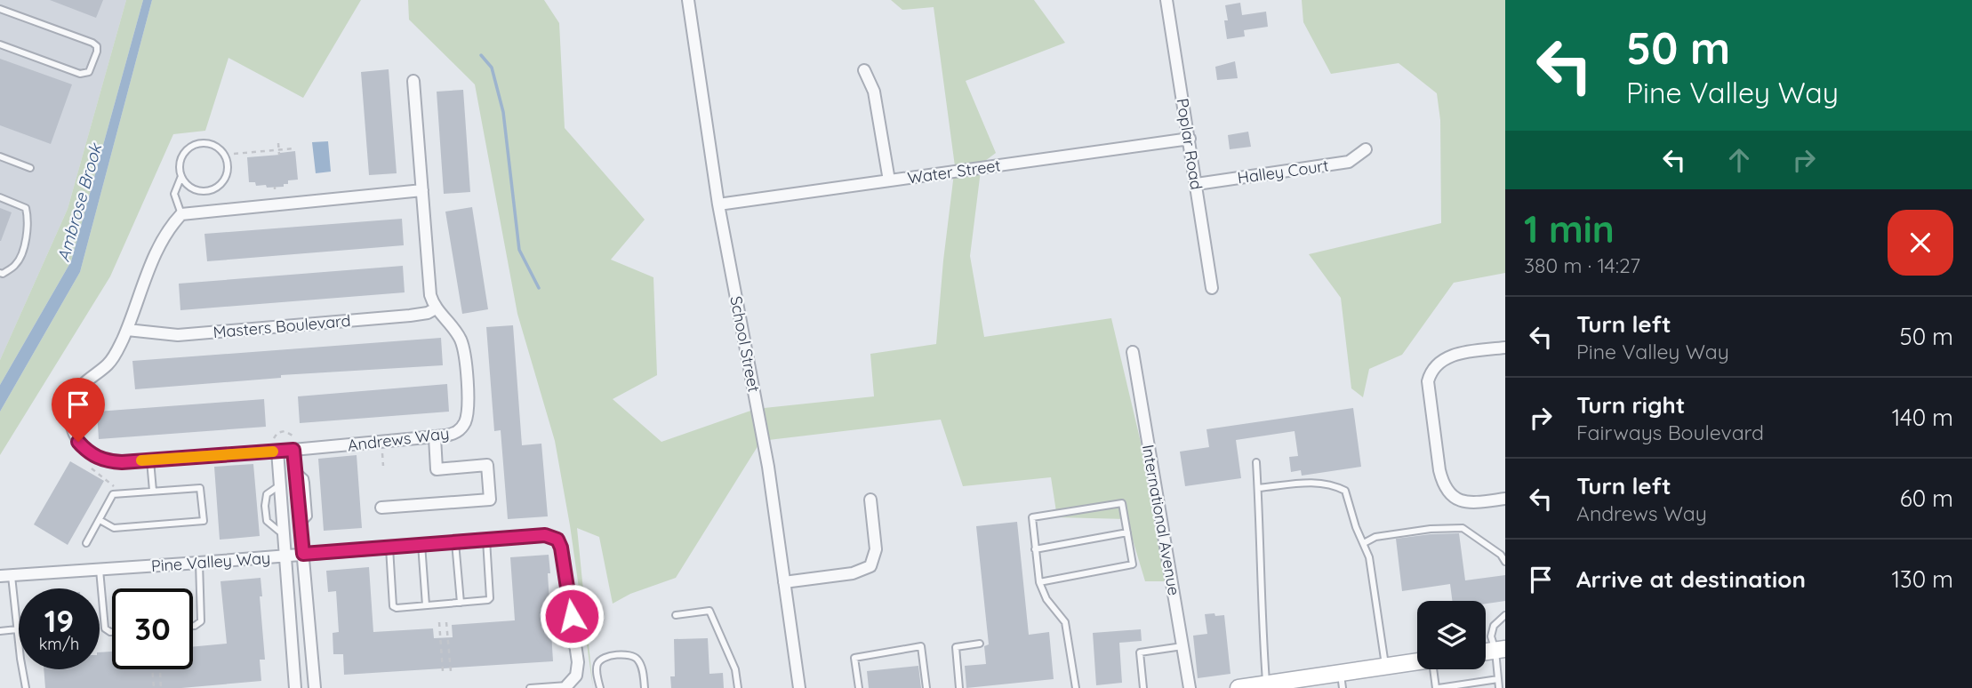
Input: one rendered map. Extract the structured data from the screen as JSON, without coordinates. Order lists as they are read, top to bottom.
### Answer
{
  "streets": {
    "street": [
      "Poplar Road",
      "Water Street",
      "Halley Court",
      "Masters Boulevard",
      "School Street",
      "Andrews Way",
      "International Avenue",
      "Pine Valley Way"
    ]
  },
  "crossings": [
    ["Poplar Road", "Water Street"],
    ["Poplar Road", "Halley Court"],
    ["Water Street", "School Street"],
    ["Masters Boulevard", "Andrews Way"]
  ],
  "water": ["Ambrose Brook"],
  "page": {
    "turn": ["50 m", "Pine Valley Way"],
    "heading": ["1 min", "380 m · 14:27"],
    "list": [
      {
        "name": "Turn left",
        "note": "Pine Valley Way",
        "value": "50 m"
      },
      {
        "name": "Turn right",
        "note": "Fairways Boulevard",
        "value": "140 m"
      },
      {
        "name": "Turn left",
        "note": "Andrews Way",
        "value": "60 m"
      },
      {
        "name": "Arrive at destination",
        "value": "130 m"
      }
    ],
    "speed": "19 km/h",
    "limit": "30"
  }
}
